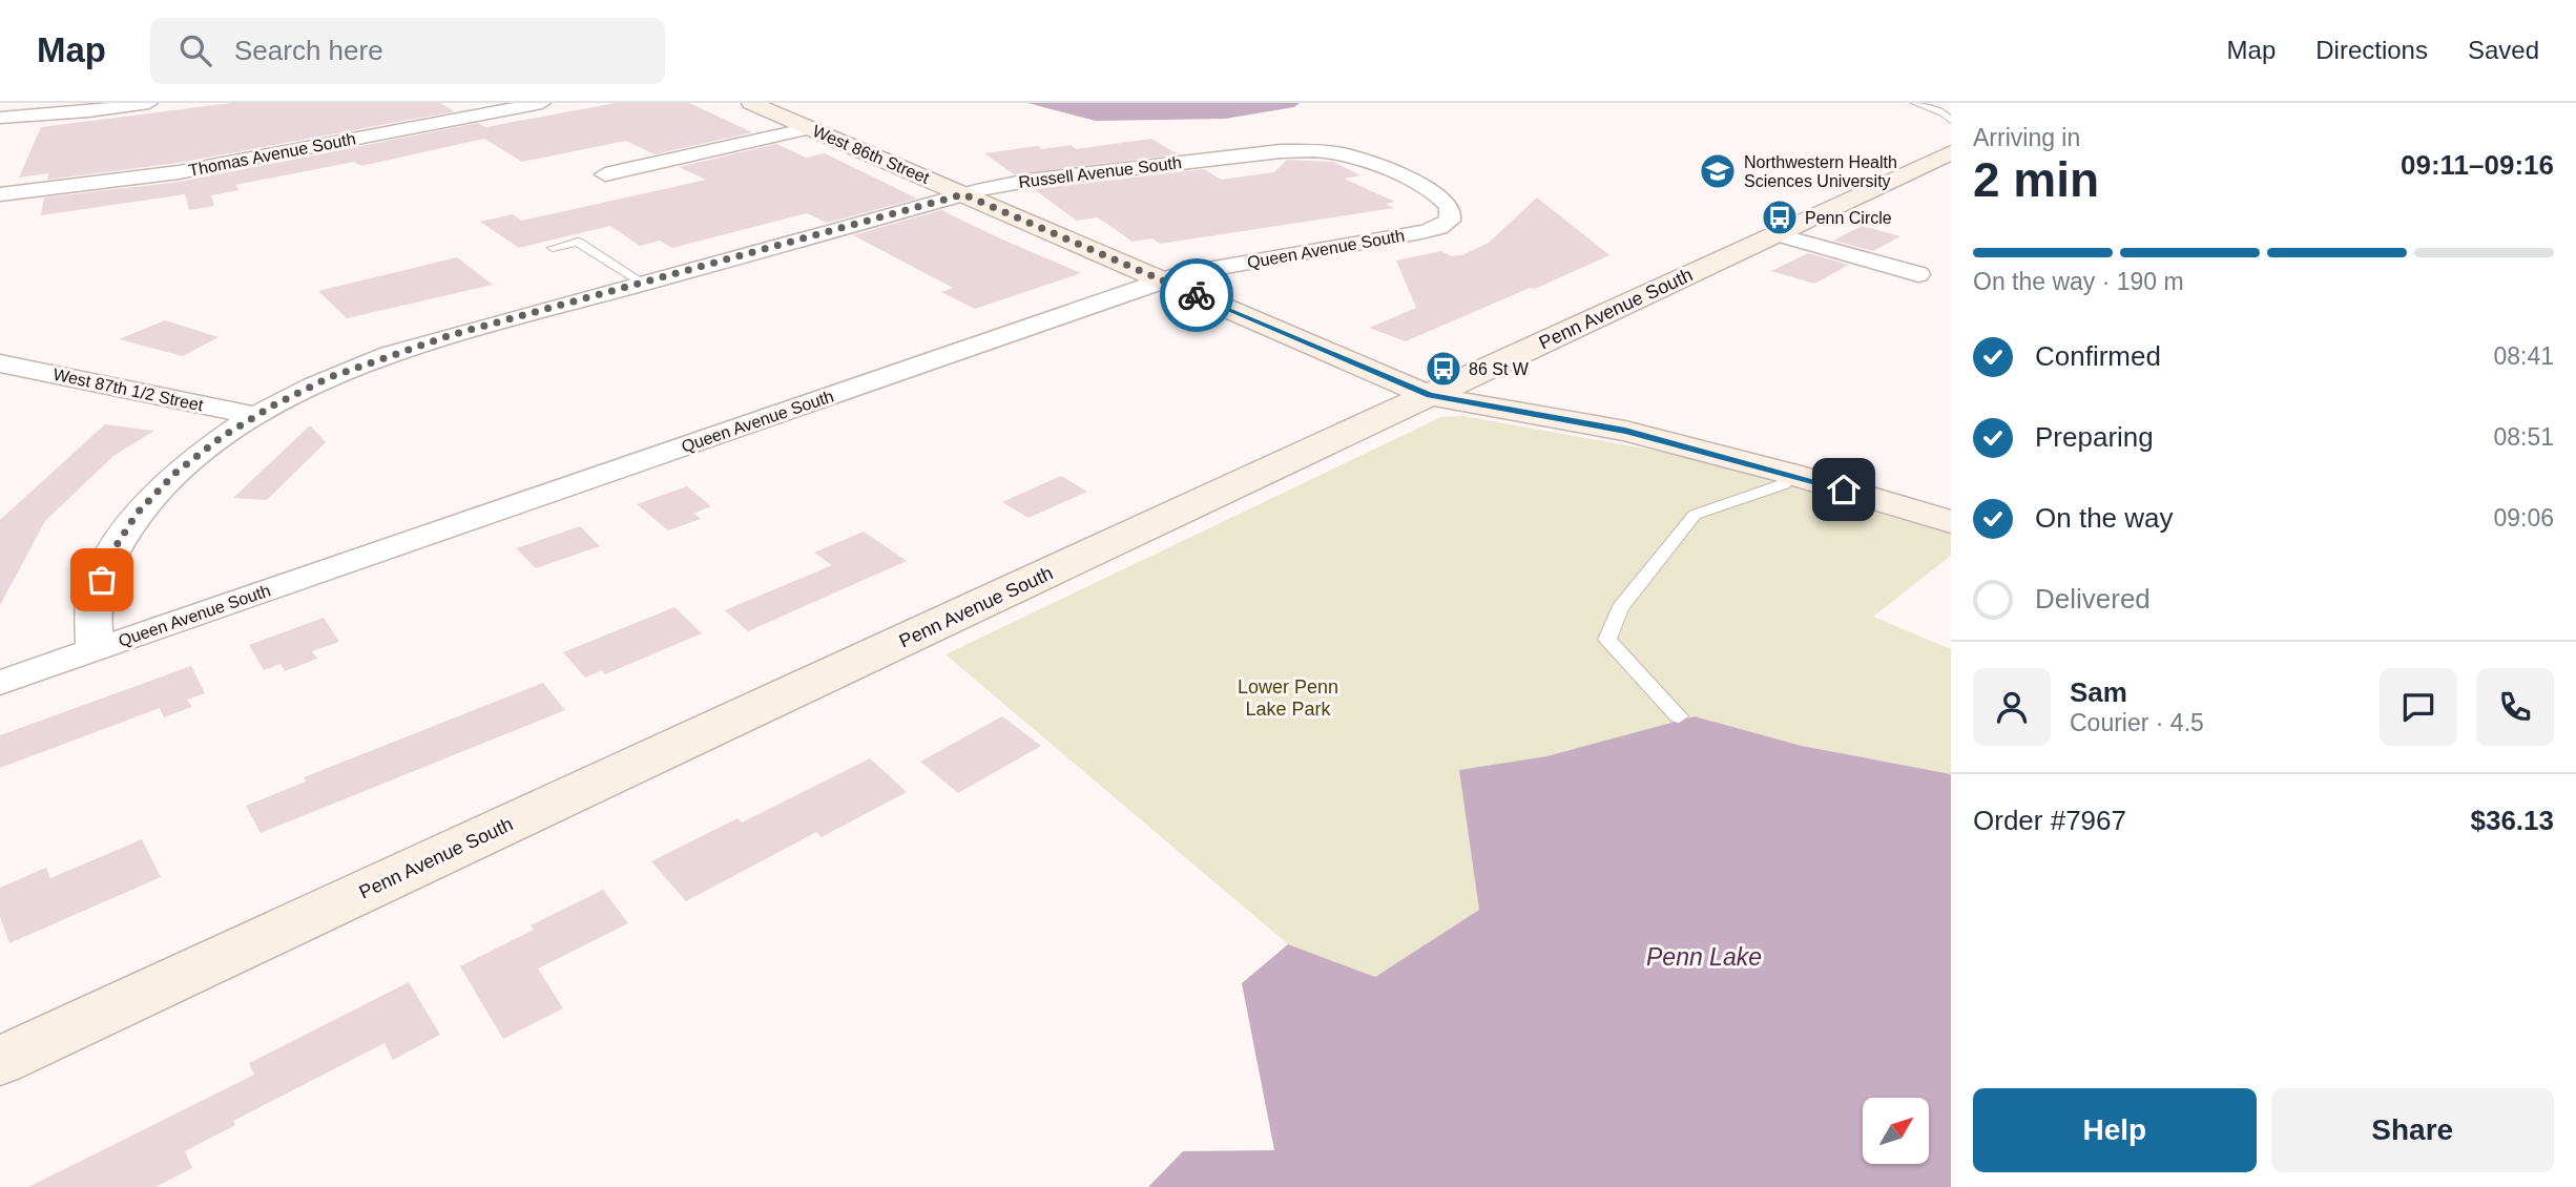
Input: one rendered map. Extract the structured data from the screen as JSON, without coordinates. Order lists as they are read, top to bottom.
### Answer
{
  "streets": {
    "main road": ["West 86th Street", "Penn Avenue South"],
    "street": [
      "Thomas Avenue South",
      "Russell Avenue South",
      "Queen Avenue South",
      "West 87th 1/2 Street"
    ]
  },
  "crossings": [
    ["West 86th Street", "Russell Avenue South"],
    ["West 86th Street", "Queen Avenue South"],
    ["West 86th Street", "Penn Avenue South"],
    ["Russell Avenue South", "Queen Avenue South"],
    ["Russell Avenue South", "West 87th 1/2 Street"]
  ],
  "water": ["Penn Lake"],
  "parks": ["Lower Penn Lake Park"],
  "places": {
    "school or university": ["Northwestern Health Sciences University"],
    "bus stop": ["Penn Circle", "86 St W"]
  },
  "north": "top right",
  "page": {
    "header": "Map",
    "search": "Search here",
    "nav": ["Map", "Directions", "Saved"],
    "heading": ["2 min", "Arriving in", "09:11–09:16"],
    "panel": [
      "Sam",
      "Courier · 4.5",
      "Order #7967",
      "$36.13"
    ],
    "bar": "On the way · 190 m",
    "list": [
      ["Confirmed", "08:41"],
      ["Preparing", "08:51"],
      ["On the way", "09:06"],
      "Delivered"
    ],
    "buttons": ["Help", "Share"]
  }
}
